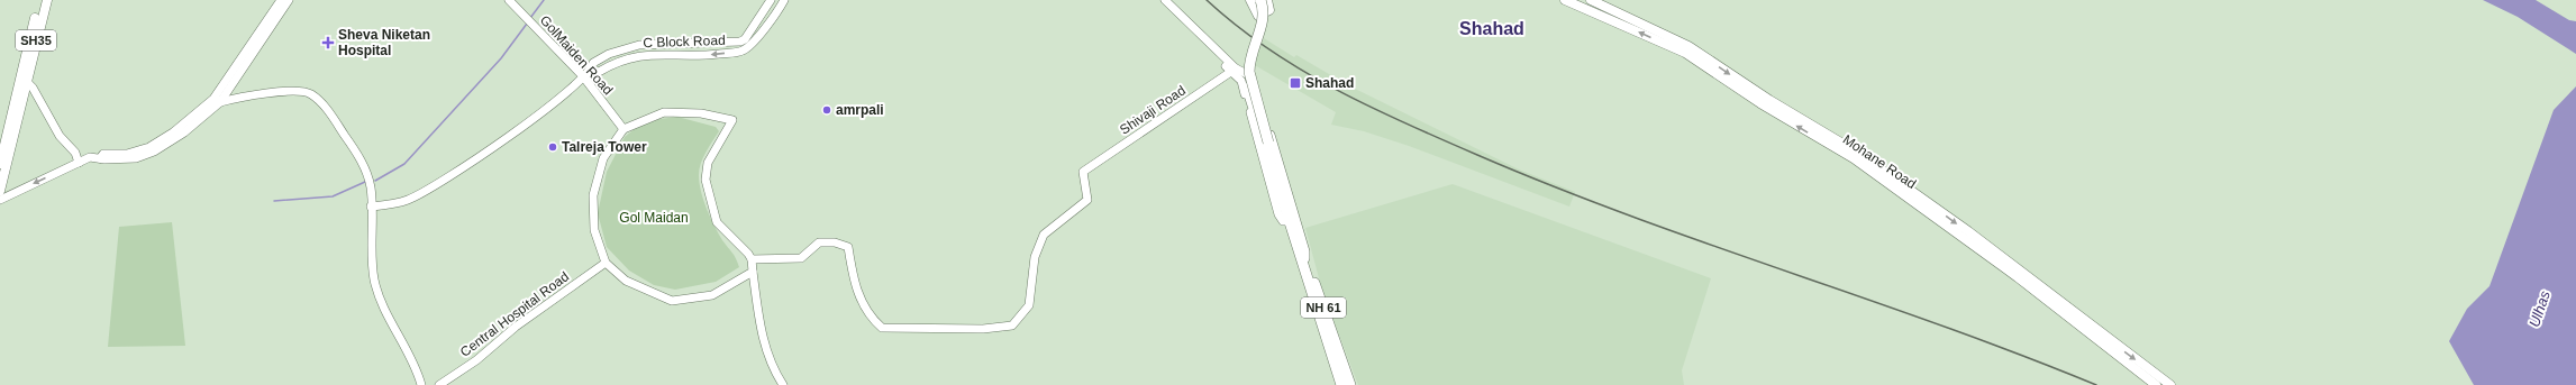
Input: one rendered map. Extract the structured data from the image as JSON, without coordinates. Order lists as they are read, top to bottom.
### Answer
{
  "streets": {
    "highway": ["NH 61"],
    "main road": ["SH35", "Mohane Road"],
    "street": [
      "C Block Road",
      "GolMaiden Road",
      "Shivaji Road",
      "Central Hospital Road"
    ]
  },
  "crossings": [
    ["C Block Road", "GolMaiden Road"]
  ],
  "districts": ["Shahad"],
  "water": ["Ulhas"],
  "parks": ["Gol Maidan"],
  "places": {
    "health": ["Sheva Niketan Hospital"],
    "transit": ["Shahad"],
    "other": ["amrpali", "Talreja Tower"]
  }
}
